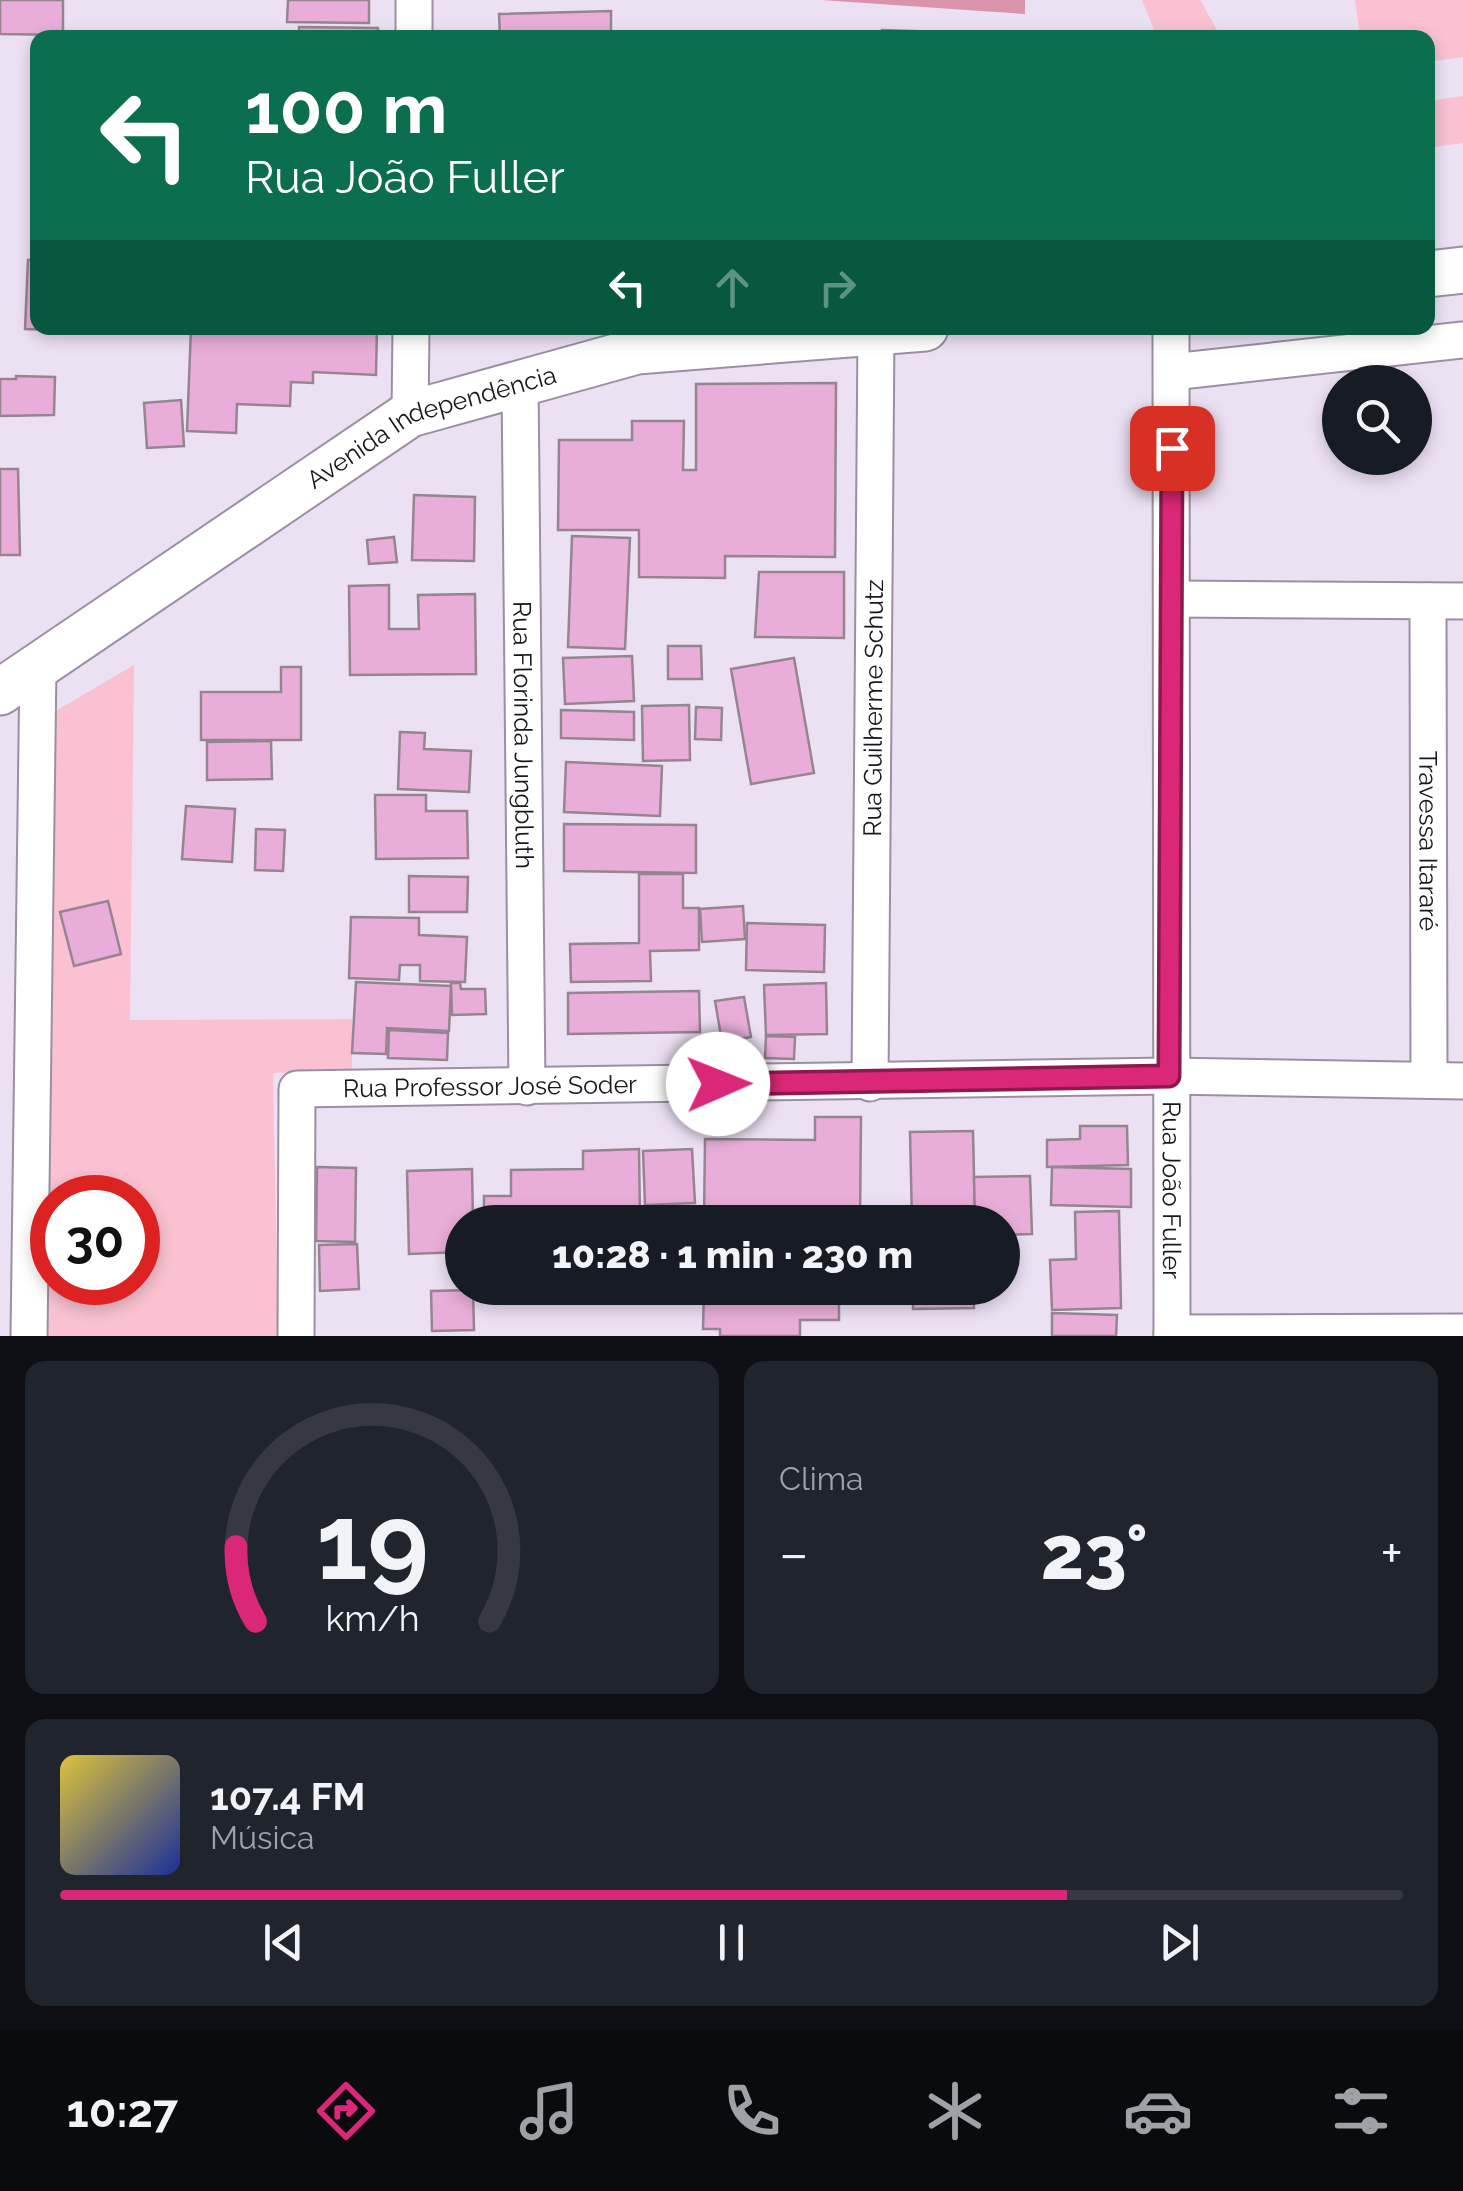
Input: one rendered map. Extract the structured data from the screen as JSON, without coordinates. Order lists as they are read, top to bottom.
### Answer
{
  "streets": {
    "main road": ["Avenida Independência"],
    "street": [
      "Rua Guilherme Schutz",
      "Rua Florinda Jungbluth",
      "Travessa Itararé",
      "Rua Professor José Soder",
      "Rua João Fuller"
    ]
  },
  "crossings": [
    ["Avenida Independência", "Rua Florinda Jungbluth"],
    ["Rua Guilherme Schutz", "Rua Professor José Soder"],
    ["Rua Florinda Jungbluth", "Rua Professor José Soder"],
    ["Travessa Itararé", "Rua Professor José Soder"],
    ["Rua Professor José Soder", "Rua João Fuller"]
  ],
  "page": {
    "turn": ["100 m", "Rua João Fuller"],
    "limit": "30",
    "trip": "10:28 · 1 min · 230 m",
    "tile": "Clima",
    "heat": ["−", "23°", "+"],
    "song": ["107.4 FM", "Música"],
    "tabs": "10:27",
    "gauge": ["19", "km/h"]
  }
}
